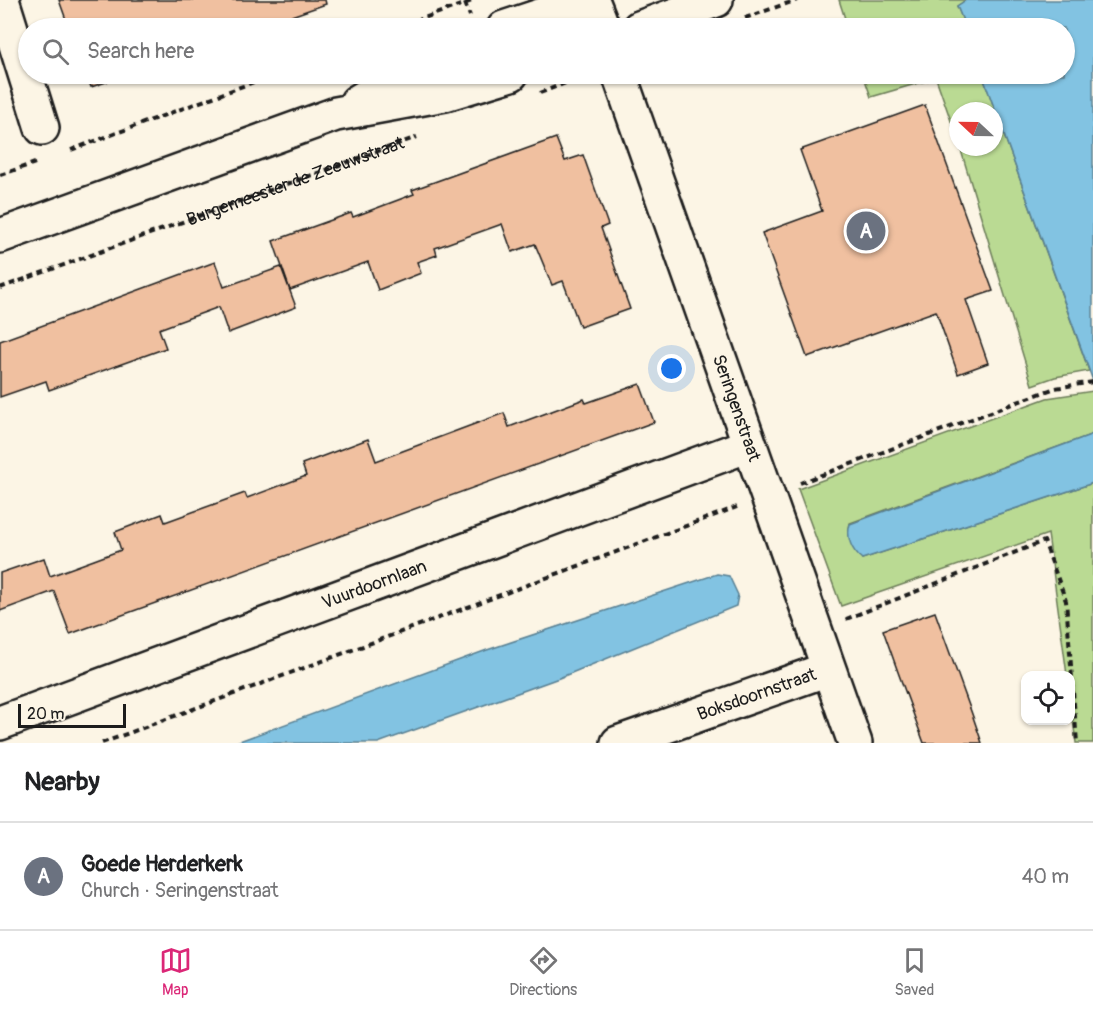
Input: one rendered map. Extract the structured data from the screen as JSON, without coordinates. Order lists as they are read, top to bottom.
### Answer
{
  "streets": {
    "street": ["Seringenstraat", "Vuurdoornlaan", "Boksdoornstraat"],
    "path": ["Burgemeester de Zeeuwstraat"]
  },
  "crossings": [
    ["Seringenstraat", "Vuurdoornlaan"],
    ["Seringenstraat", "Boksdoornstraat"]
  ],
  "scale_bar": "20 m",
  "north": "left",
  "page": {
    "search": "Search here",
    "pins": "A",
    "scale": "20 m",
    "heading": "Nearby",
    "list": [
      {
        "mark": "A",
        "name": "Goede Herderkerk",
        "note": "Church · Seringenstraat",
        "value": "40 m"
      }
    ],
    "nav": ["Map", "Directions", "Saved"]
  }
}
